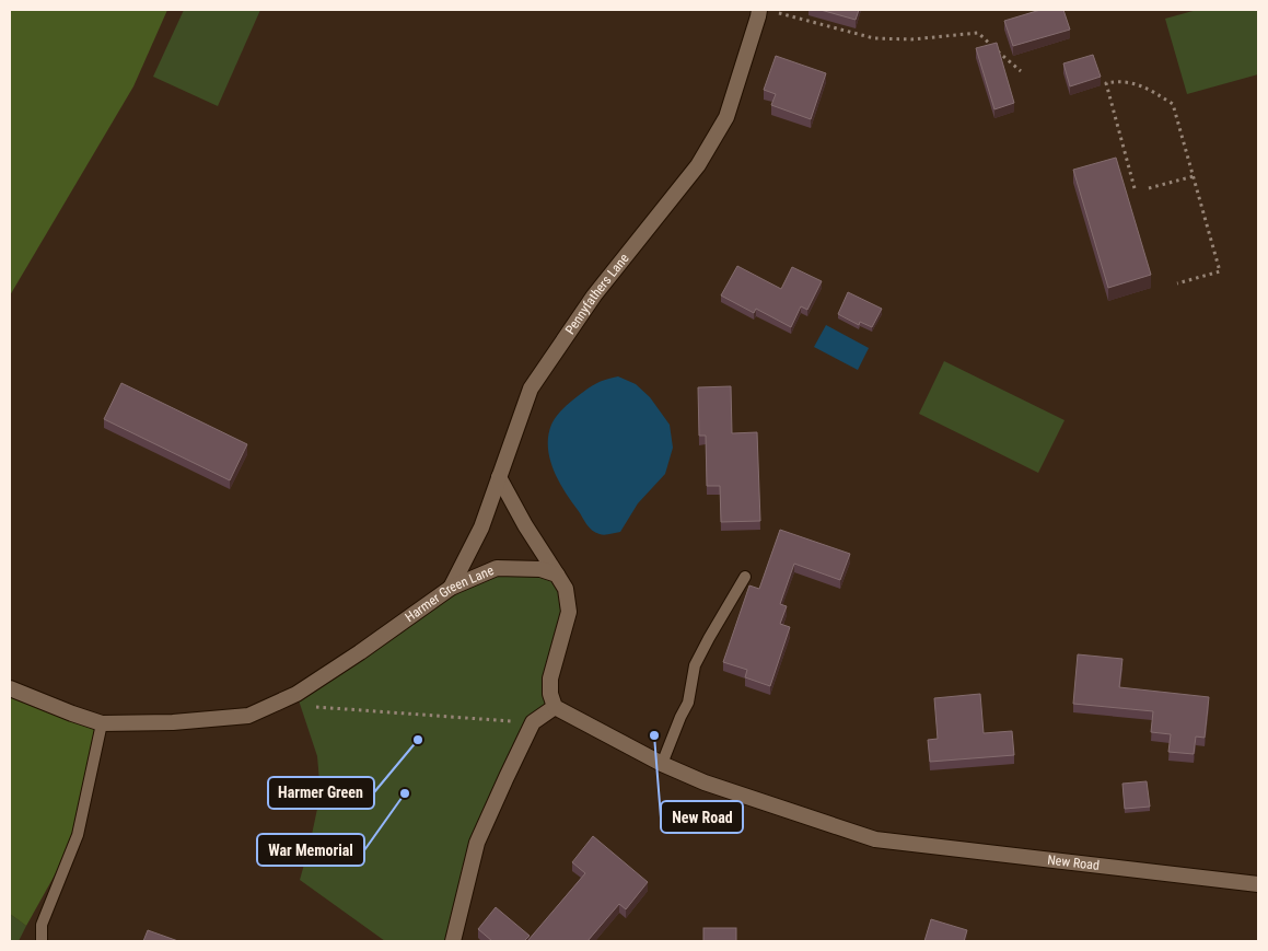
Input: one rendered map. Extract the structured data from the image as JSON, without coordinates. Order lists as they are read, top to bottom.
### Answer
{
  "streets": {
    "street": ["Pennyfathers Lane", "Harmer Green Lane", "New Road"]
  },
  "crossings": [
    ["Pennyfathers Lane", "Harmer Green Lane"]
  ],
  "places": ["New Road", "Harmer Green", "War Memorial"]
}
